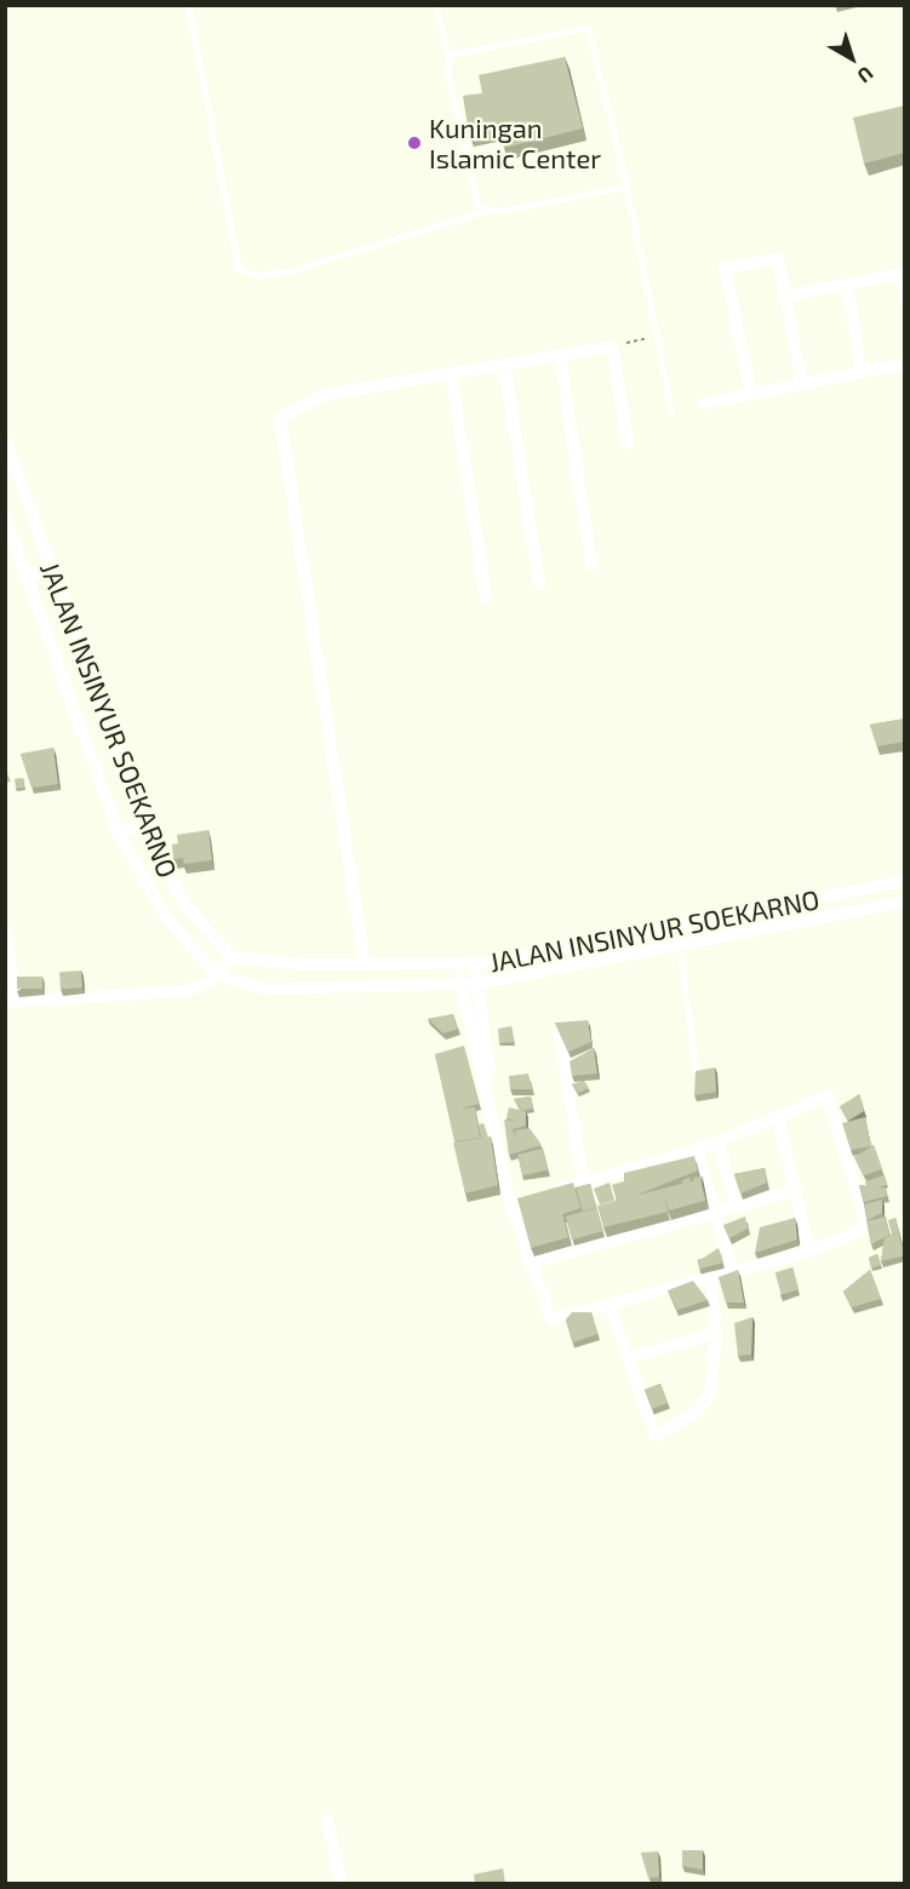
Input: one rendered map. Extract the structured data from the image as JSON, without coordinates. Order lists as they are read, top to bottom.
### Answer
{
  "streets": {
    "street": ["JALAN INSINYUR SOEKARNO"]
  },
  "places": ["Kuningan Islamic Center"],
  "north": "bottom right"
}
